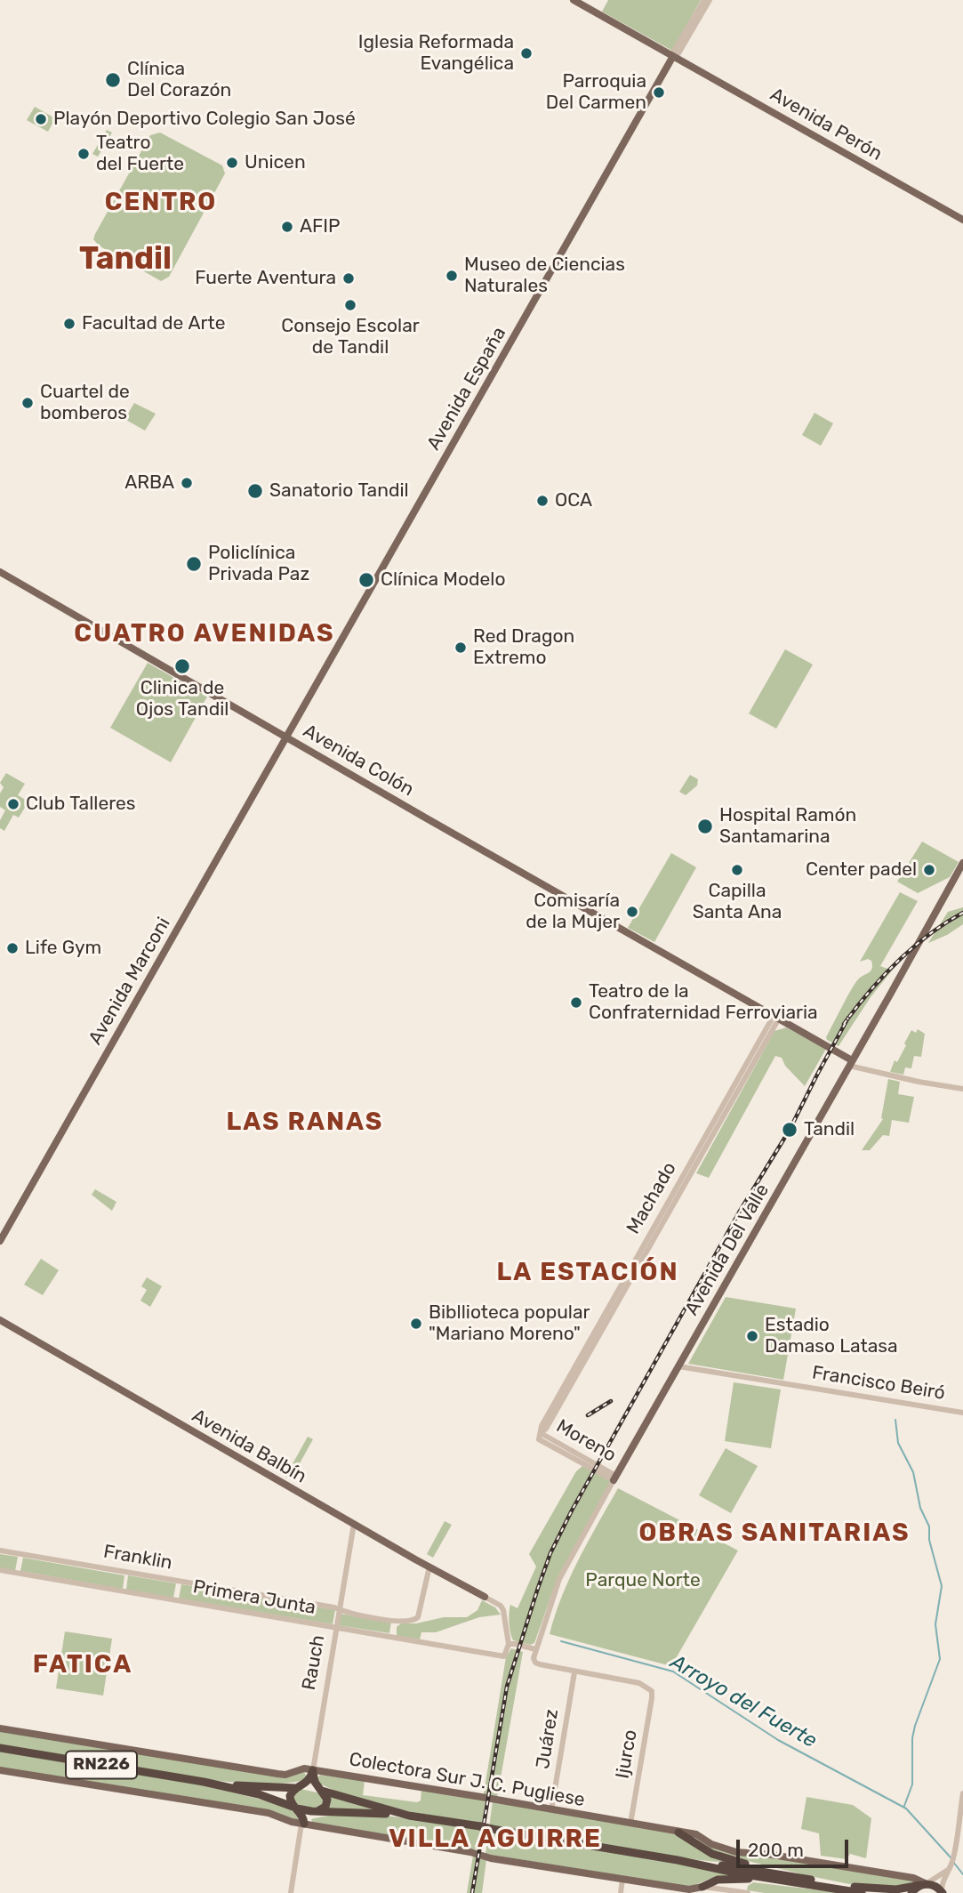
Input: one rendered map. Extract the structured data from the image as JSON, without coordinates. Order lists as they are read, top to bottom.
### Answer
{
  "streets": {
    "highway": ["RN226"],
    "main road": [
      "Avenida Perón",
      "Avenida España",
      "Avenida Colón",
      "Avenida Marconi",
      "Avenida Del Valle",
      "Avenida Balbín",
      "Colectora Sur J. C. Pugliese"
    ],
    "street": [
      "Machado",
      "Francisco Beiró",
      "Moreno",
      "Franklin",
      "Primera Junta",
      "Rauch",
      "Juárez",
      "Ijurco"
    ]
  },
  "crossings": [
    ["Avenida Perón", "Avenida España"],
    ["Avenida España", "Avenida Colón"],
    ["Avenida España", "Avenida Marconi"],
    ["Avenida Colón", "Avenida Marconi"],
    ["Avenida Colón", "Machado"],
    ["Avenida Colón", "Avenida Del Valle"],
    ["Machado", "Moreno"],
    ["Avenida Del Valle", "Francisco Beiró"],
    ["Avenida Del Valle", "Moreno"],
    ["Avenida Del Valle", "Juárez"],
    ["Avenida Del Valle", "Ijurco"],
    ["Avenida Balbín", "Franklin"],
    ["Avenida Balbín", "Rauch"],
    ["Franklin", "Rauch"],
    ["Primera Junta", "Rauch"],
    ["Rauch", "Colectora Sur J. C. Pugliese"],
    ["Juárez", "Ijurco"],
    ["Juárez", "Colectora Sur J. C. Pugliese"],
    ["Ijurco", "Colectora Sur J. C. Pugliese"],
    ["RN226", "Colectora Sur J. C. Pugliese"]
  ],
  "districts": [
    "CENTRO",
    "Tandil",
    "CUATRO AVENIDAS",
    "LAS RANAS",
    "LA ESTACIÓN",
    "OBRAS SANITARIAS",
    "FATICA",
    "VILLA AGUIRRE"
  ],
  "water": ["Arroyo del Fuerte"],
  "parks": ["Parque Norte"],
  "places": [
    "Iglesia Reformada Evangélica",
    "Clínica Del Corazón",
    "Parroquia Del Carmen",
    "Playón Deportivo Colegio San José",
    "Teatro del Fuerte",
    "Unicen",
    "AFIP",
    "Museo de Ciencias Naturales",
    "Fuerte Aventura",
    "Consejo Escolar de Tandil",
    "Facultad de Arte",
    "Cuartel de bomberos",
    "ARBA",
    "Sanatorio Tandil",
    "OCA",
    "Policlínica Privada Paz",
    "Clínica Modelo",
    "Red Dragon Extremo",
    "Clinica de Ojos Tandil",
    "Club Talleres",
    "Hospital Ramón Santamarina",
    "Capilla Santa Ana",
    "Center padel",
    "Comisaría de la Mujer",
    "Life Gym",
    "Teatro de la Confraternidad Ferroviaria",
    "Tandil",
    "Bibllioteca popular \"Mariano Moreno\"",
    "Estadio Damaso Latasa"
  ],
  "scale_bar": "200 m"
}
